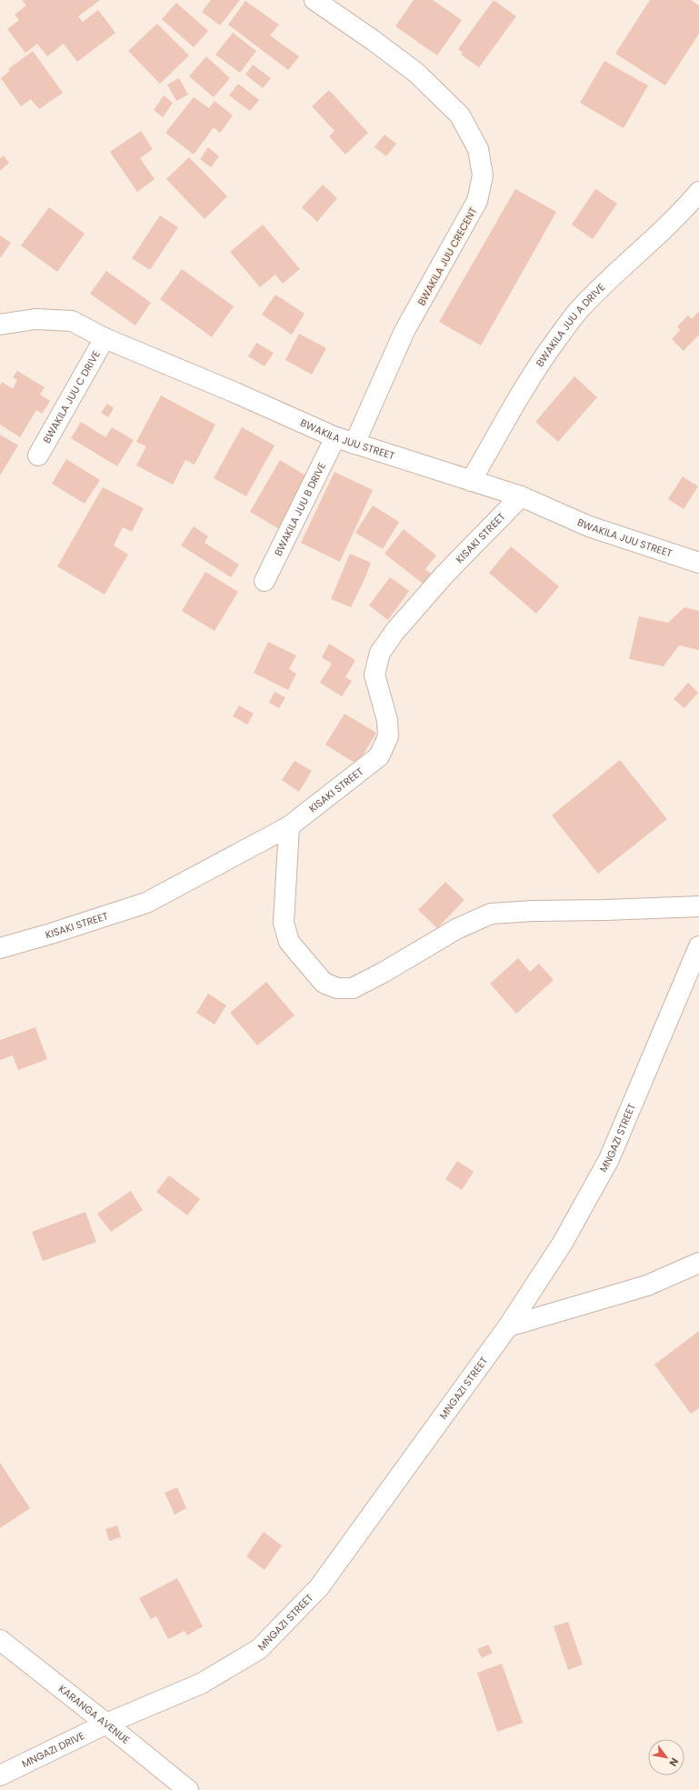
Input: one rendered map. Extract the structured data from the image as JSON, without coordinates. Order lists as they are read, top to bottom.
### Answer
{
  "streets": {
    "street": [
      "BWAKILA JUU CRECENT",
      "BWAKILA JUU A DRIVE",
      "BWAKILA JUU C DRIVE",
      "BWAKILA JUU STREET",
      "BWAKILA JUU B DRIVE",
      "KISAKI STREET",
      "MNGAZI STREET",
      "KARANGA AVENUE",
      "MNGAZI DRIVE"
    ]
  },
  "crossings": [
    ["BWAKILA JUU CRECENT", "BWAKILA JUU STREET"],
    ["BWAKILA JUU A DRIVE", "BWAKILA JUU STREET"],
    ["BWAKILA JUU C DRIVE", "BWAKILA JUU STREET"],
    ["BWAKILA JUU STREET", "BWAKILA JUU B DRIVE"],
    ["BWAKILA JUU STREET", "KISAKI STREET"],
    ["MNGAZI STREET", "KARANGA AVENUE"],
    ["MNGAZI STREET", "MNGAZI DRIVE"],
    ["KARANGA AVENUE", "MNGAZI DRIVE"]
  ],
  "north": "bottom right"
}
